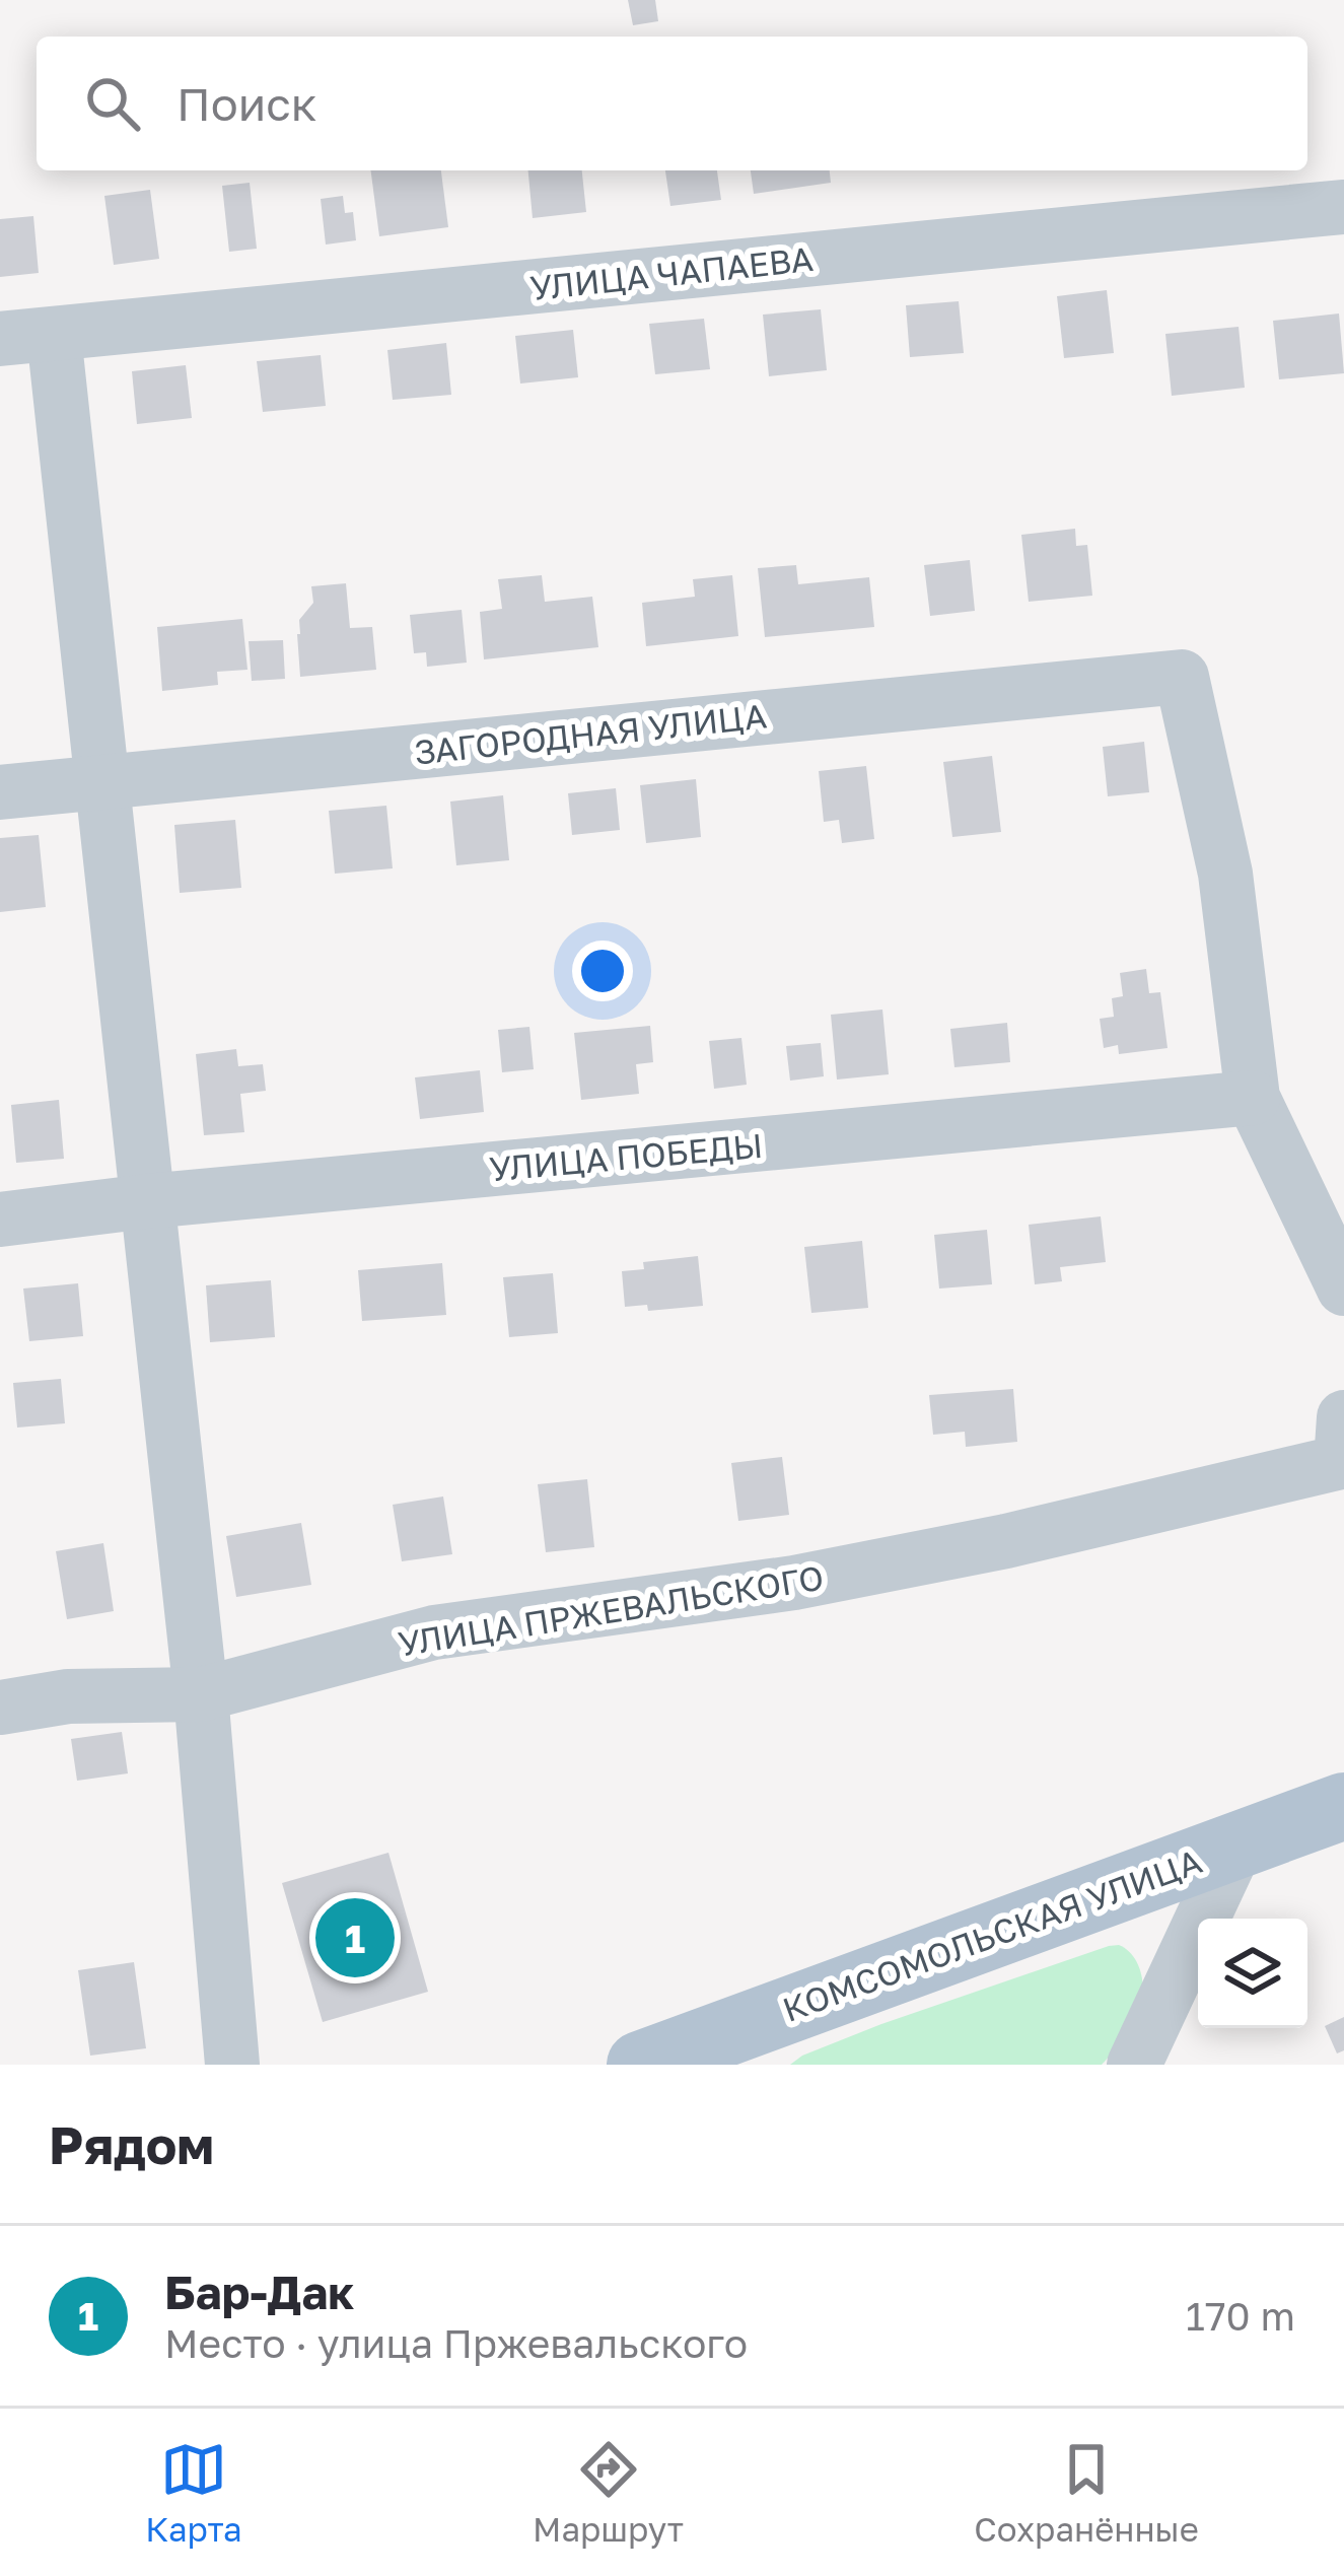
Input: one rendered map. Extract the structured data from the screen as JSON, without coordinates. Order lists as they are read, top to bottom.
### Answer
{
  "streets": {
    "main road": ["КОМСОМОЛЬСКАЯ УЛИЦА"],
    "street": [
      "УЛИЦА ЧАПАЕВА",
      "ЗАГОРОДНАЯ УЛИЦА",
      "УЛИЦА ПОБЕДЫ",
      "УЛИЦА ПРЖЕВАЛЬСКОГО"
    ]
  },
  "crossings": [
    ["ЗАГОРОДНАЯ УЛИЦА", "УЛИЦА ПОБЕДЫ"]
  ],
  "page": {
    "search": "Поиск",
    "pins": "1",
    "heading": "Рядом",
    "list": [
      {
        "mark": "1",
        "name": "Бар-Дак",
        "note": "Место · улица Пржевальского",
        "value": "170 m"
      }
    ],
    "nav": ["Карта", "Маршрут", "Сохранённые"]
  }
}
